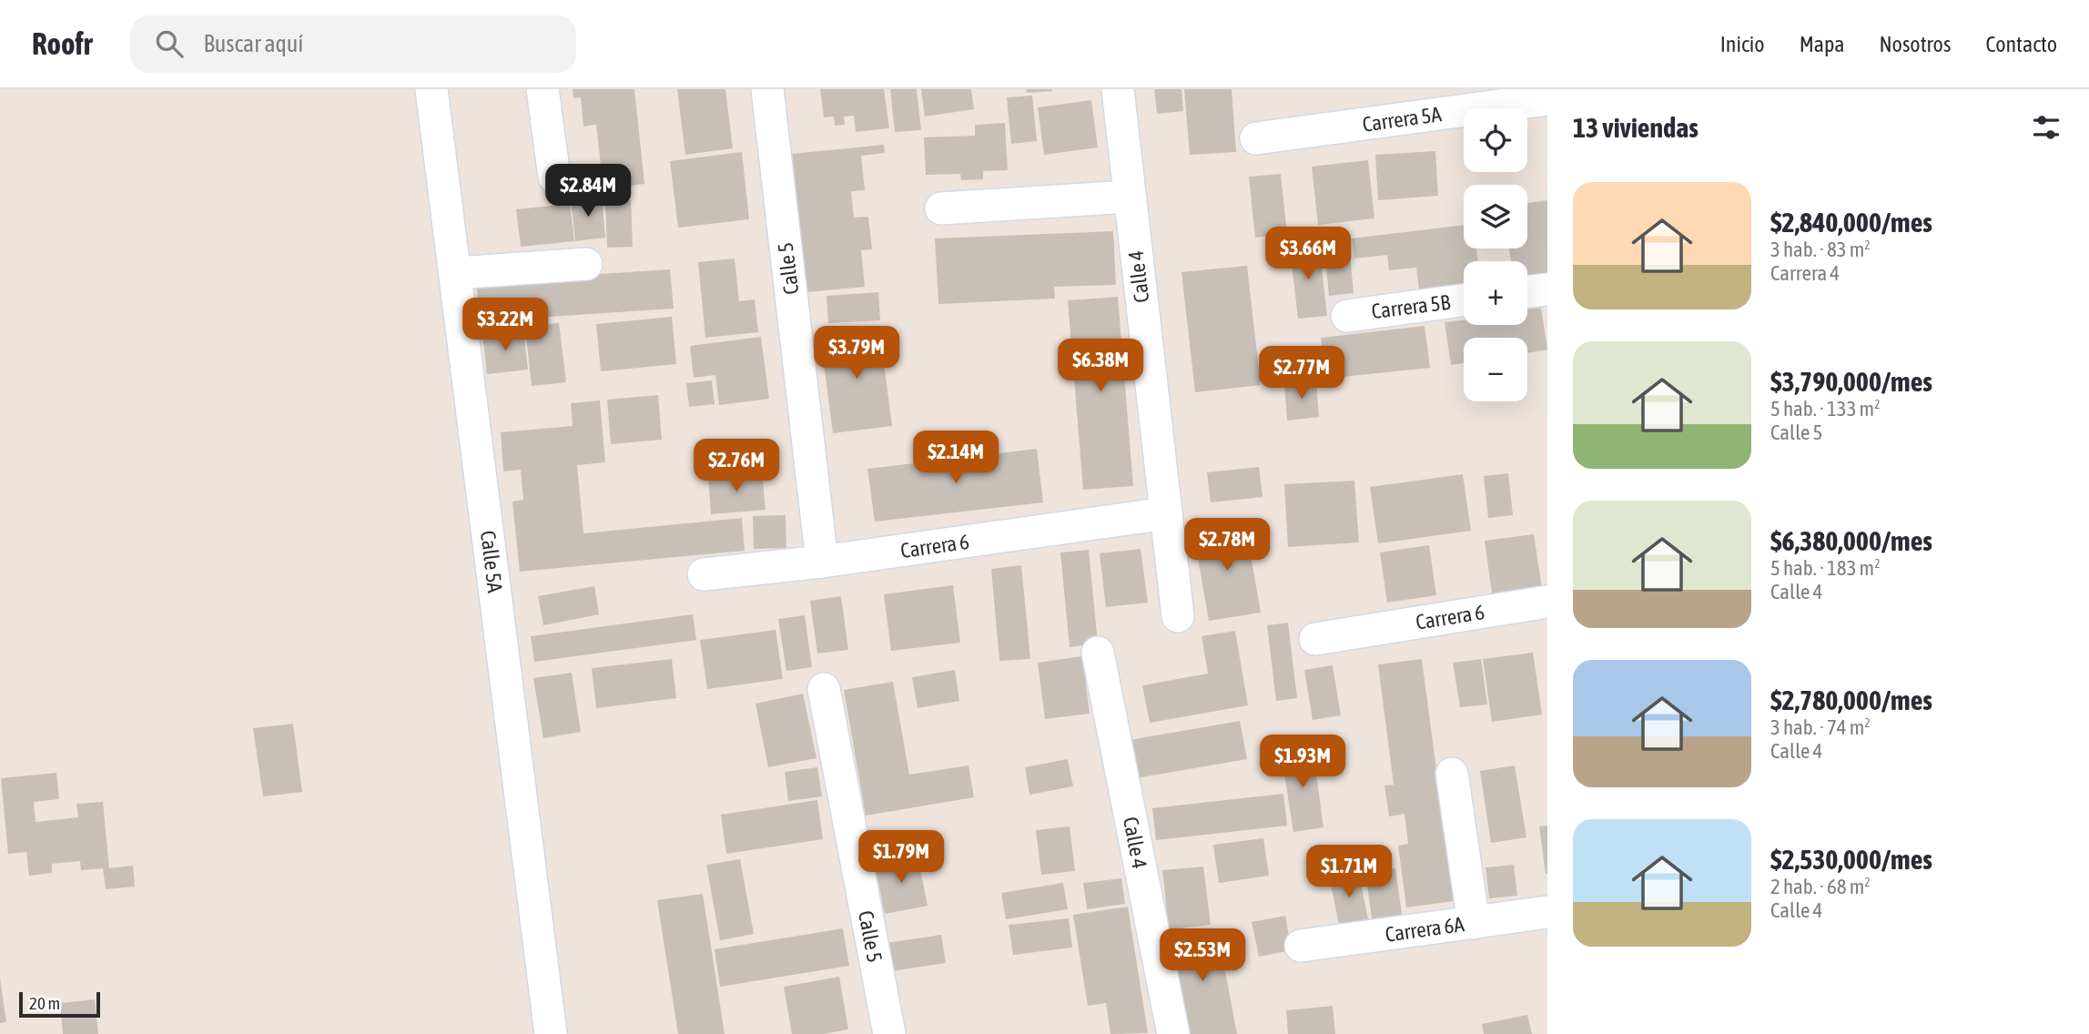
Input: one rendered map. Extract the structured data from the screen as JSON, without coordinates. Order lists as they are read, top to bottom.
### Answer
{
  "streets": {
    "street": [
      "Carrera 5A",
      "Calle 5",
      "Calle 4",
      "Carrera 5B",
      "Carrera 6",
      "Calle 5A",
      "Carrera 6A"
    ]
  },
  "crossings": [
    ["Calle 5", "Carrera 6"],
    ["Calle 4", "Carrera 6"]
  ],
  "scale_bar": "20 m",
  "page": {
    "header": "Roofr",
    "search": "Buscar aquí",
    "nav": [
      "Inicio",
      "Mapa",
      "Nosotros",
      "Contacto"
    ],
    "heading": "13 viviendas",
    "map_buttons": ["+", "−"],
    "price": [
      "$2.84M",
      "$3.66M",
      "$3.22M",
      "$3.79M",
      "$6.38M",
      "$2.77M",
      "$2.14M",
      "$2.76M",
      "$2.78M",
      "$1.93M",
      "$1.79M",
      "$1.71M",
      "$2.53M"
    ],
    "list": [
      {
        "name": "$2,840,000/mes",
        "note": "3 hab. · 83 m² · Carrera 4"
      },
      {
        "name": "$3,790,000/mes",
        "note": "5 hab. · 133 m² · Calle 5"
      },
      {
        "name": "$6,380,000/mes",
        "note": "5 hab. · 183 m² · Calle 4"
      },
      {
        "name": "$2,780,000/mes",
        "note": "3 hab. · 74 m² · Calle 4"
      },
      {
        "name": "$2,530,000/mes",
        "note": "2 hab. · 68 m² · Calle 4"
      }
    ],
    "scale": "20 m"
  }
}
